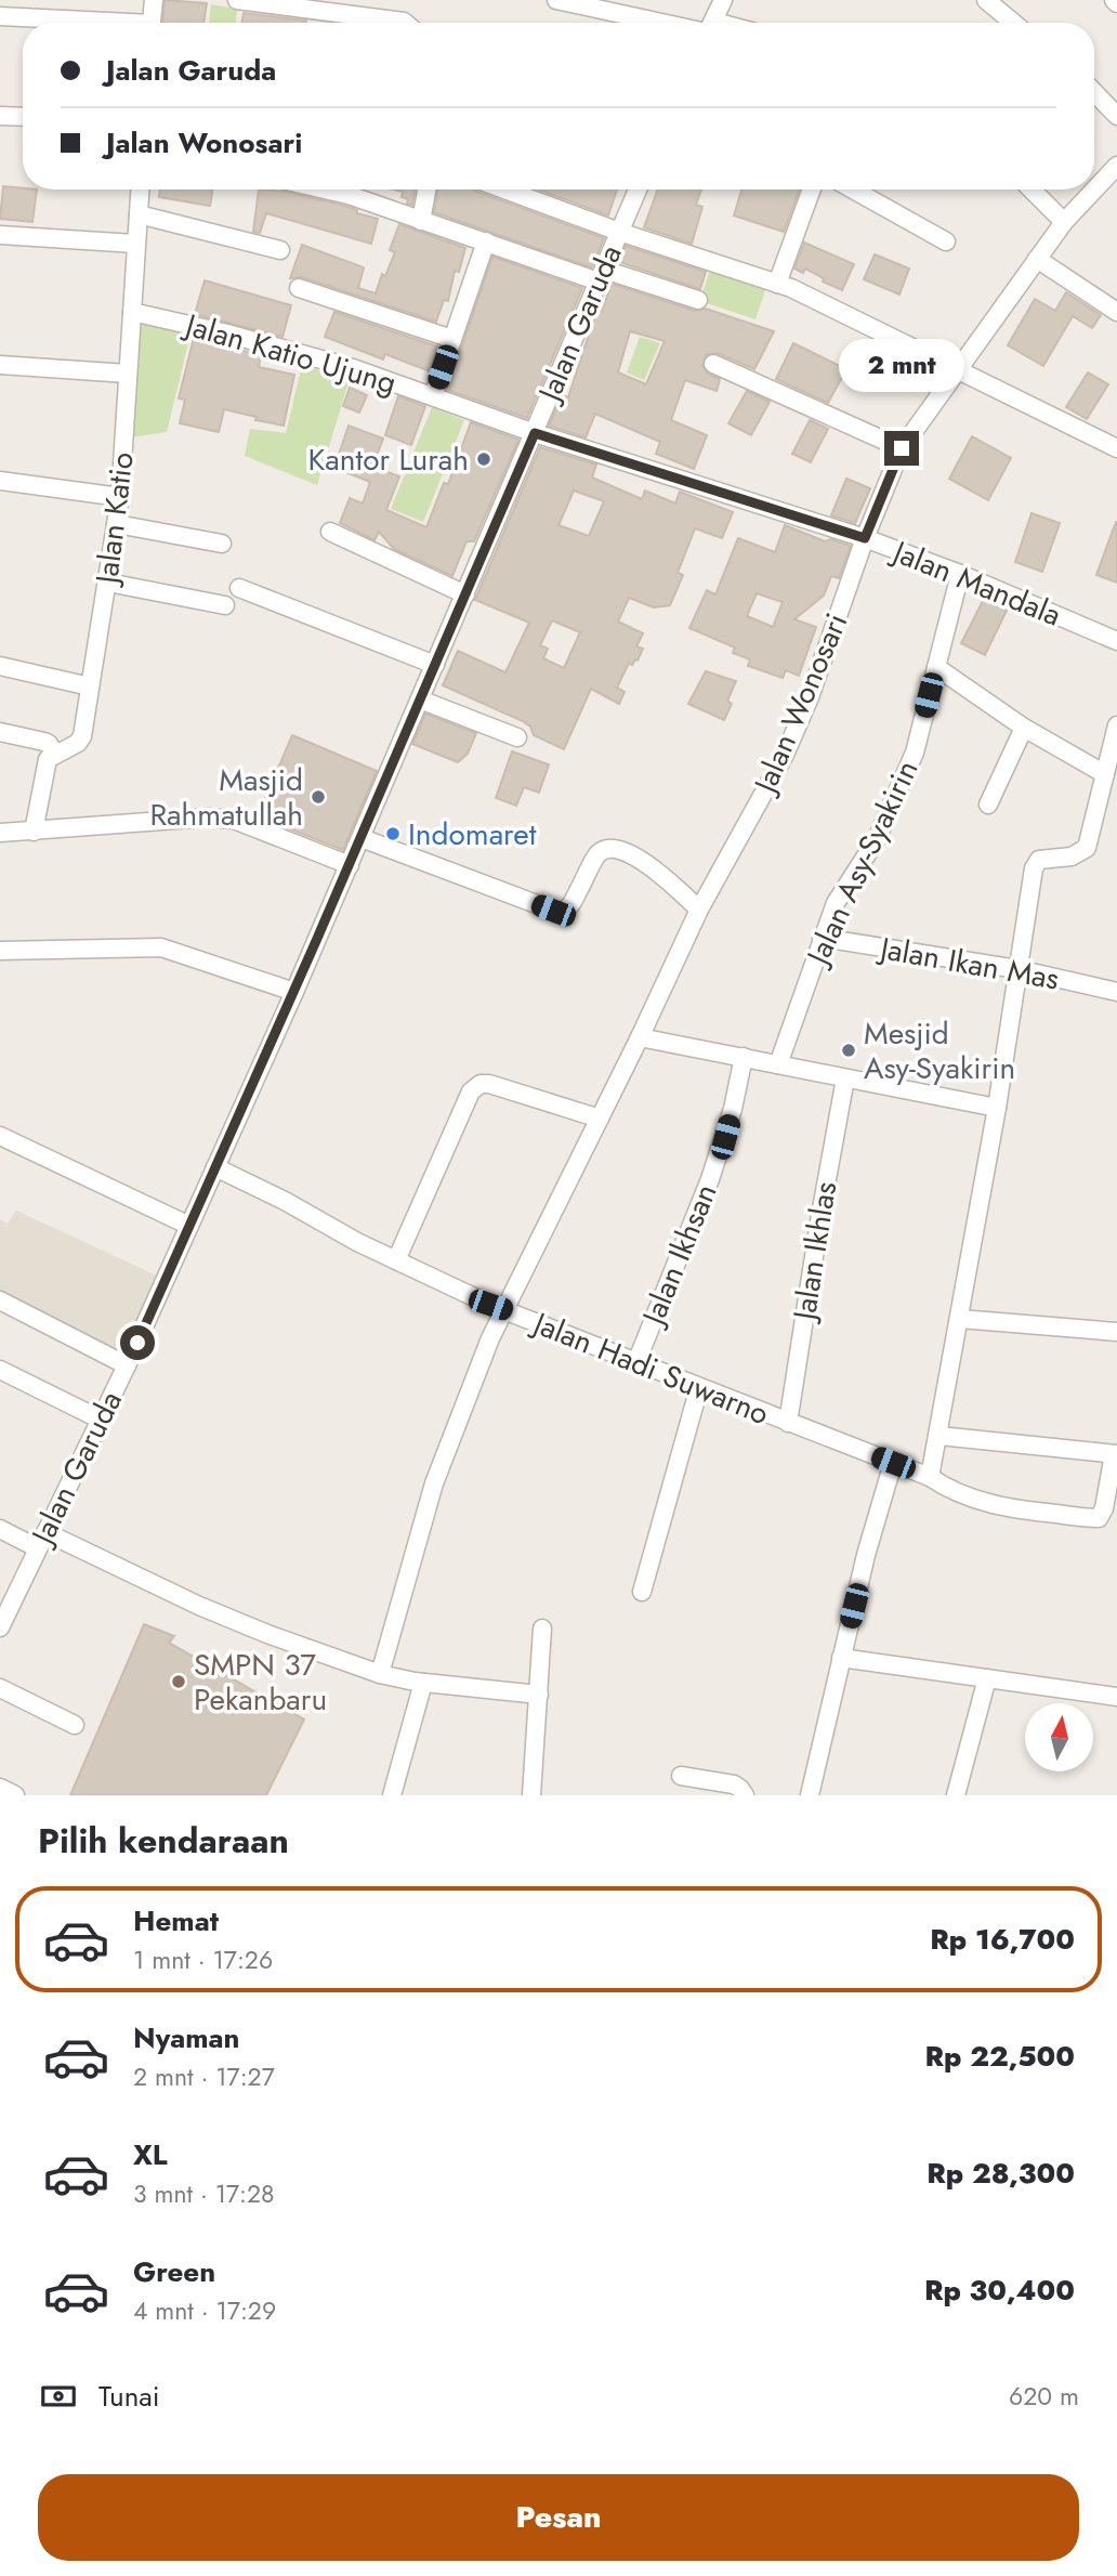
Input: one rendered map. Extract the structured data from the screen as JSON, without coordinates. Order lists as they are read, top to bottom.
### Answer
{
  "streets": {
    "street": [
      "Jalan Garuda",
      "Jalan Katio Ujung",
      "Jalan Katio",
      "Jalan Mandala",
      "Jalan Wonosari",
      "Jalan Asy-Syakirin",
      "Jalan Ikan Mas",
      "Jalan Ikhlas",
      "Jalan Ikhsan",
      "Jalan Hadi Suwarno"
    ]
  },
  "crossings": [
    ["Jalan Garuda", "Jalan Katio Ujung"],
    ["Jalan Garuda", "Jalan Mandala"],
    ["Jalan Garuda", "Jalan Hadi Suwarno"],
    ["Jalan Katio Ujung", "Jalan Katio"],
    ["Jalan Katio Ujung", "Jalan Mandala"],
    ["Jalan Mandala", "Jalan Wonosari"],
    ["Jalan Mandala", "Jalan Asy-Syakirin"],
    ["Jalan Wonosari", "Jalan Hadi Suwarno"],
    ["Jalan Asy-Syakirin", "Jalan Ikan Mas"],
    ["Jalan Ikhlas", "Jalan Hadi Suwarno"],
    ["Jalan Ikhsan", "Jalan Hadi Suwarno"]
  ],
  "places": [
    "Kantor Lurah",
    "Masjid Rahmatullah",
    "Indomaret",
    "Mesjid Asy-Syakirin",
    "SMPN 37 Pekanbaru"
  ],
  "north": "top",
  "page": {
    "banner": ["Jalan Garuda", "Jalan Wonosari"],
    "bubble": "2 mnt",
    "heading": "Pilih kendaraan",
    "list": [
      {
        "name": "Hemat",
        "note": "1 mnt · 17:26",
        "value": "Rp 16,700"
      },
      {
        "name": "Nyaman",
        "note": "2 mnt · 17:27",
        "value": "Rp 22,500"
      },
      {
        "name": "XL",
        "note": "3 mnt · 17:28",
        "value": "Rp 28,300"
      },
      {
        "name": "Green",
        "note": "4 mnt · 17:29",
        "value": "Rp 30,400"
      }
    ],
    "pay": ["Tunai", "620 m"],
    "buttons": "Pesan"
  }
}
